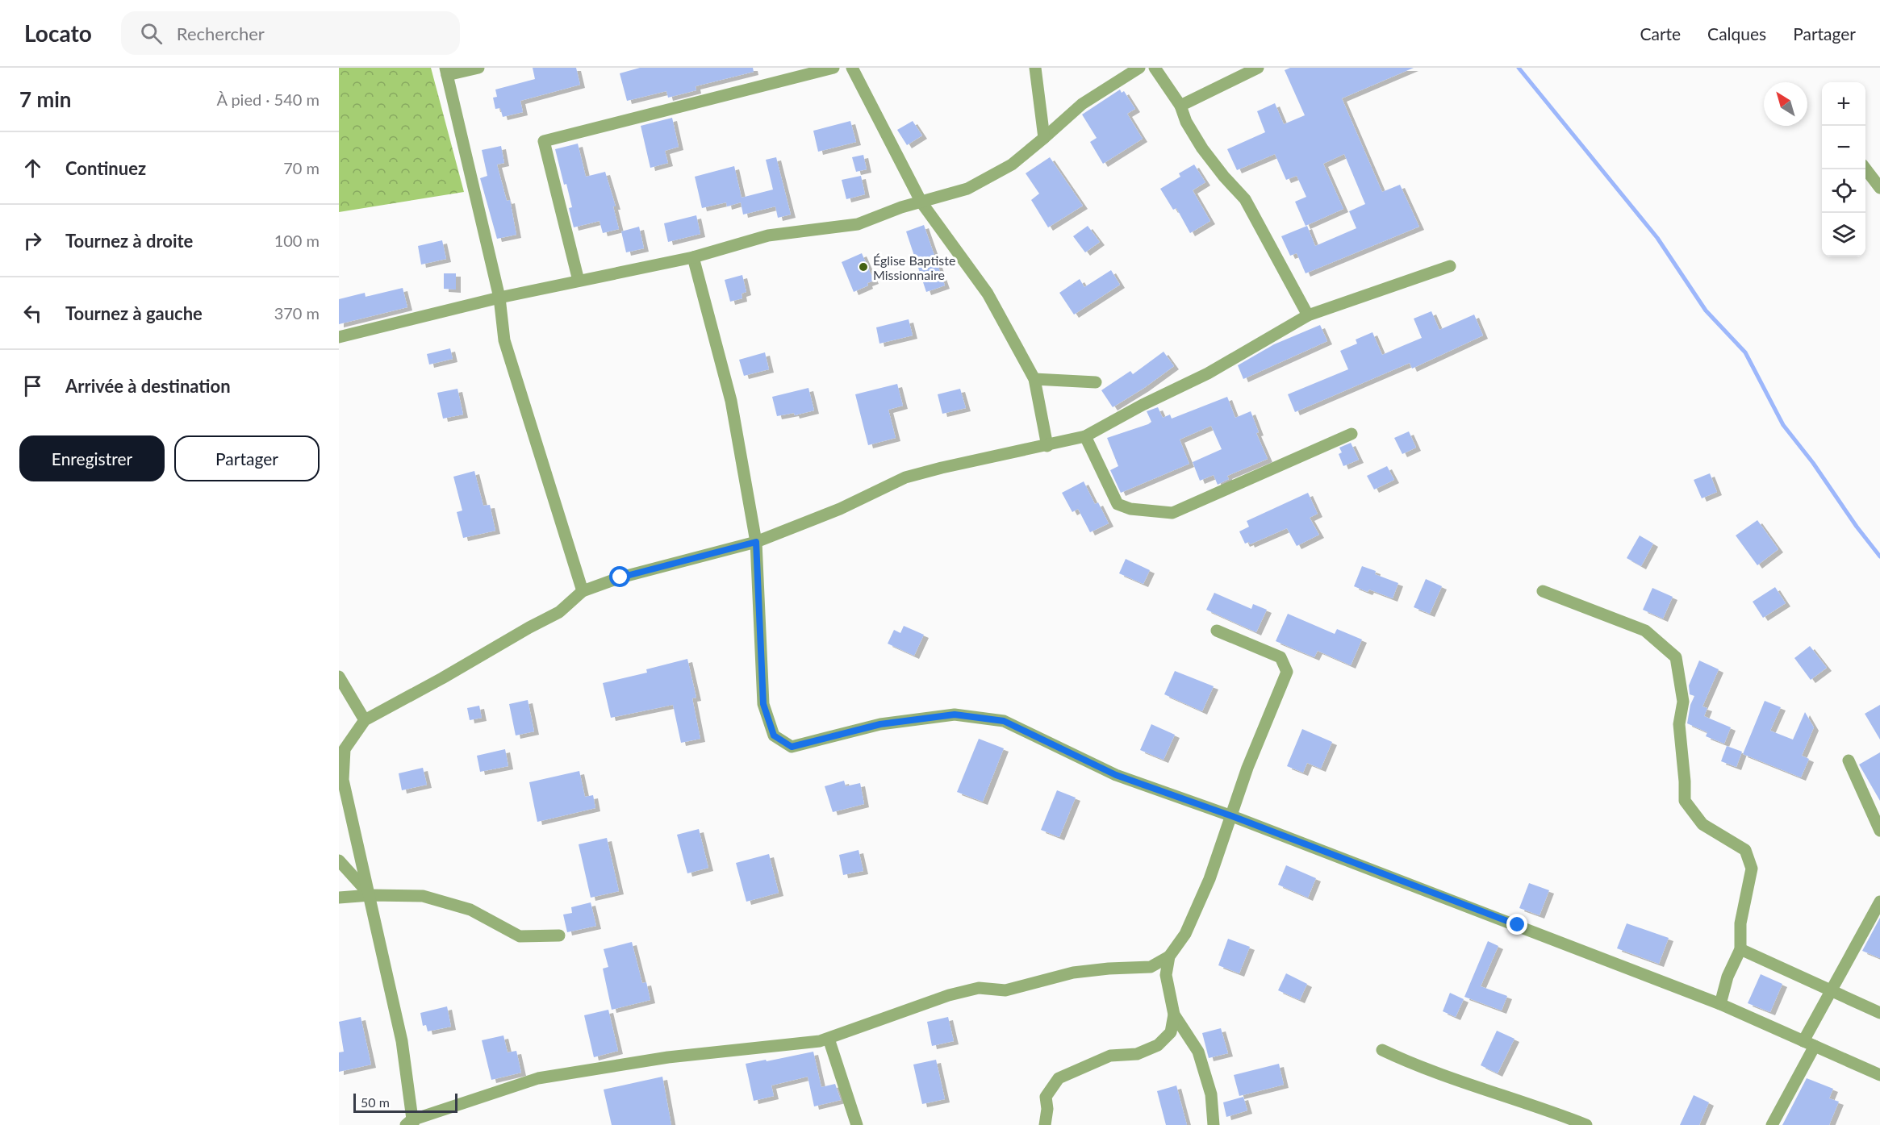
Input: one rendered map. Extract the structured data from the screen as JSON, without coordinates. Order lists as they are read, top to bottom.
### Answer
{
  "places": ["Église Baptiste Missionnaire"],
  "scale_bar": "50 m",
  "north": "top left",
  "page": {
    "header": "Locato",
    "search": "Rechercher",
    "nav": ["Carte", "Calques", "Partager"],
    "heading": ["7 min", "À pied · 540 m"],
    "map_buttons": ["+", "−"],
    "list": [
      ["Continuez", "70 m"],
      ["Tournez à droite", "100 m"],
      ["Tournez à gauche", "370 m"],
      "Arrivée à destination"
    ],
    "buttons": ["Enregistrer", "Partager"],
    "scale": "50 m"
  }
}
